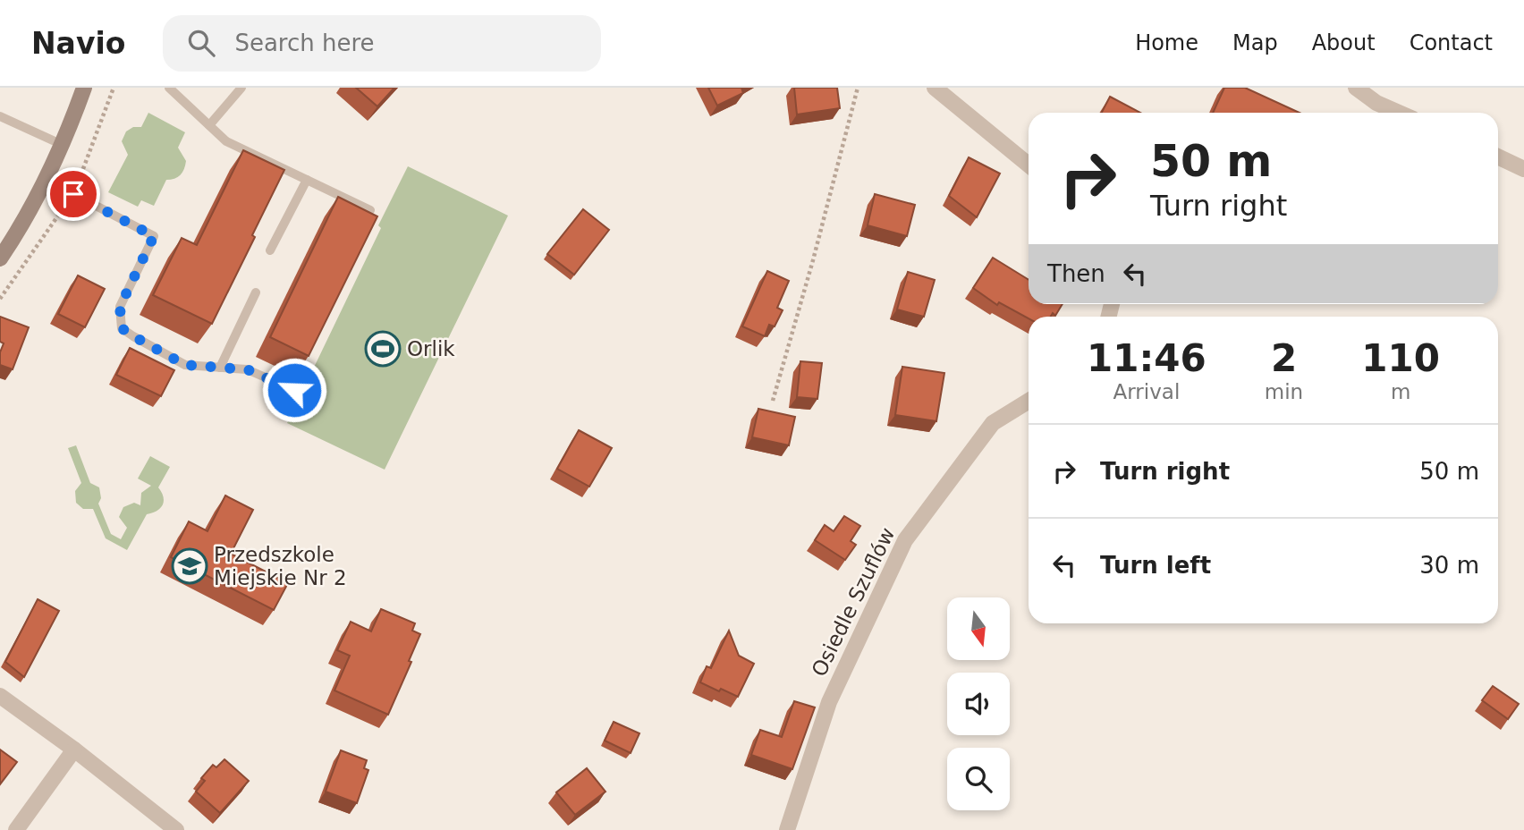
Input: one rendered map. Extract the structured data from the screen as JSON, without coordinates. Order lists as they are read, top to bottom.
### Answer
{
  "streets": {
    "street": ["Osiedle Szuflów"]
  },
  "places": {
    "sports": ["Orlik"],
    "school or university": ["Przedszkole Miejskie Nr 2"]
  },
  "north": "bottom",
  "page": {
    "header": "Navio",
    "search": "Search here",
    "nav": [
      "Home",
      "Map",
      "About",
      "Contact"
    ],
    "turn": ["50 m", "Turn right"],
    "then": "Then",
    "eta": [
      "11:46",
      "Arrival",
      "2",
      "min",
      "110",
      "m"
    ],
    "list": [
      {
        "name": "Turn right",
        "value": "50 m"
      },
      {
        "name": "Turn left",
        "value": "30 m"
      }
    ]
  }
}
